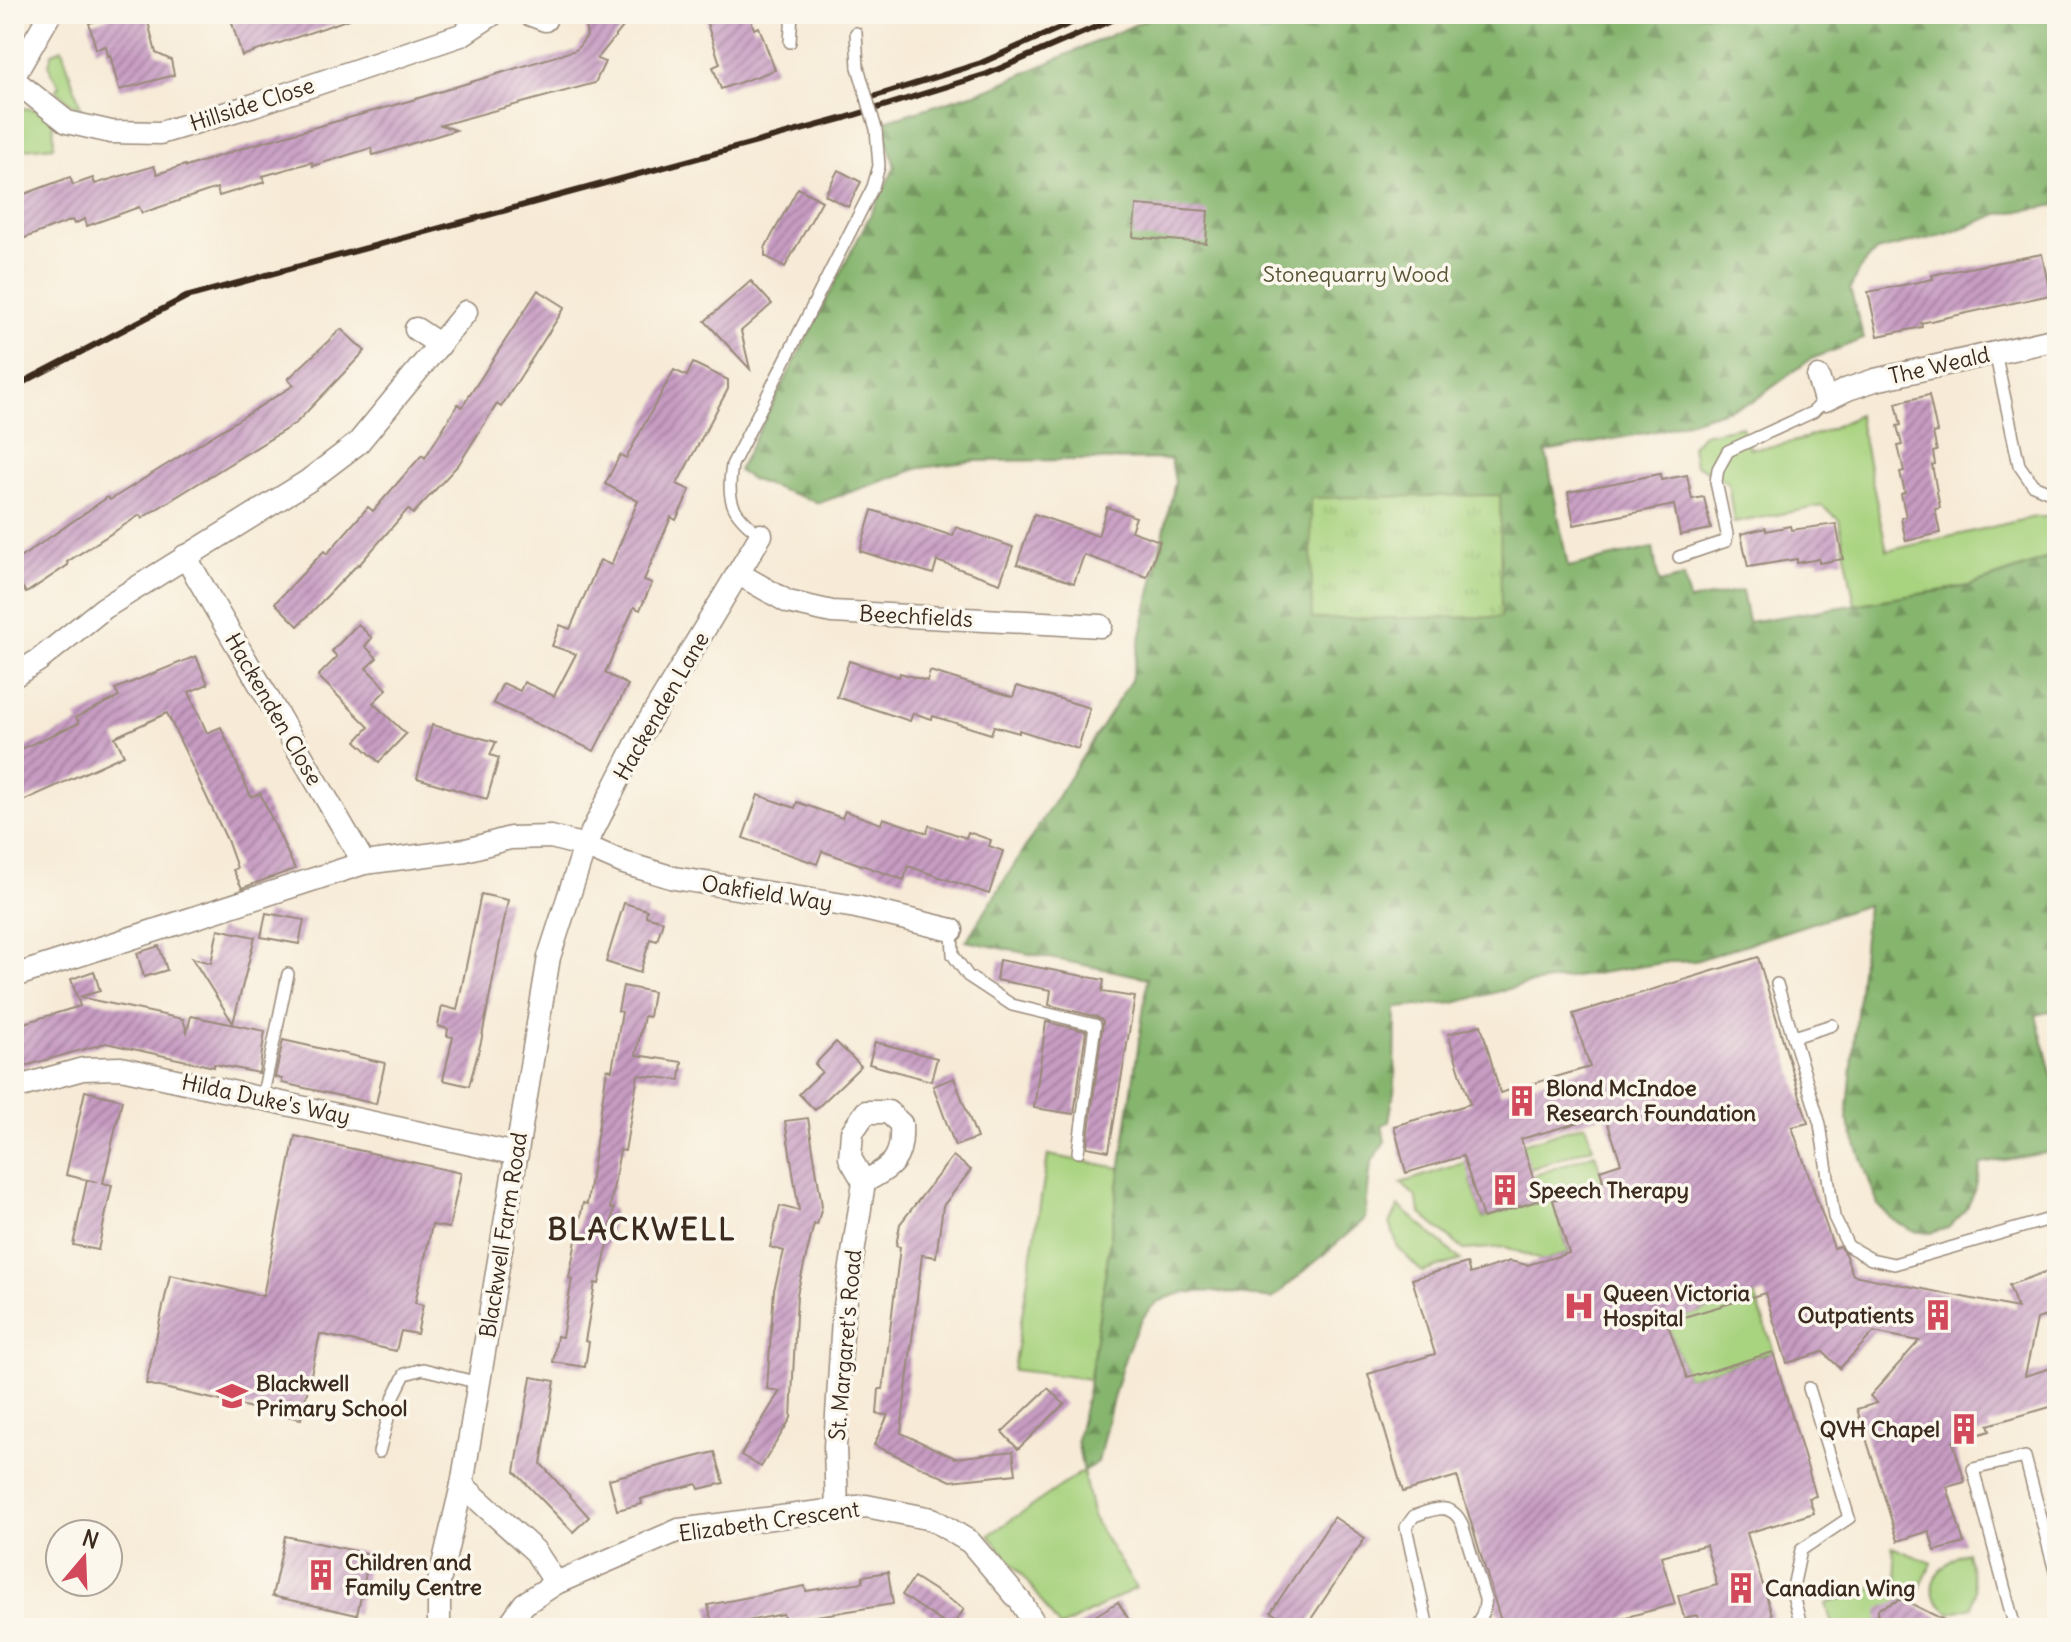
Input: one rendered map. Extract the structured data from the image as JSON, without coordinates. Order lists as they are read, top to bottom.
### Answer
{
  "streets": {
    "street": [
      "Hillside Close",
      "The Weald",
      "Beechfields",
      "Hackenden Lane",
      "Hackenden Close",
      "Oakfield Way",
      "Hilda Duke's Way",
      "Blackwell Farm Road",
      "St. Margaret's Road",
      "Elizabeth Crescent"
    ]
  },
  "crossings": [
    ["Beechfields", "Hackenden Lane"],
    ["Hackenden Lane", "Oakfield Way"],
    ["Hackenden Lane", "Blackwell Farm Road"],
    ["Oakfield Way", "Blackwell Farm Road"],
    ["Hilda Duke's Way", "Blackwell Farm Road"],
    ["St. Margaret's Road", "Elizabeth Crescent"]
  ],
  "districts": ["BLACKWELL"],
  "parks": ["Stonequarry Wood"],
  "places": {
    "building": [
      "Blond McIndoe Research Foundation",
      "Speech Therapy",
      "Outpatients",
      "QVH Chapel",
      "Children and Family Centre",
      "Canadian Wing"
    ],
    "hospital": ["Queen Victoria Hospital"],
    "school or university": ["Blackwell Primary School"]
  },
  "north": "top"
}
